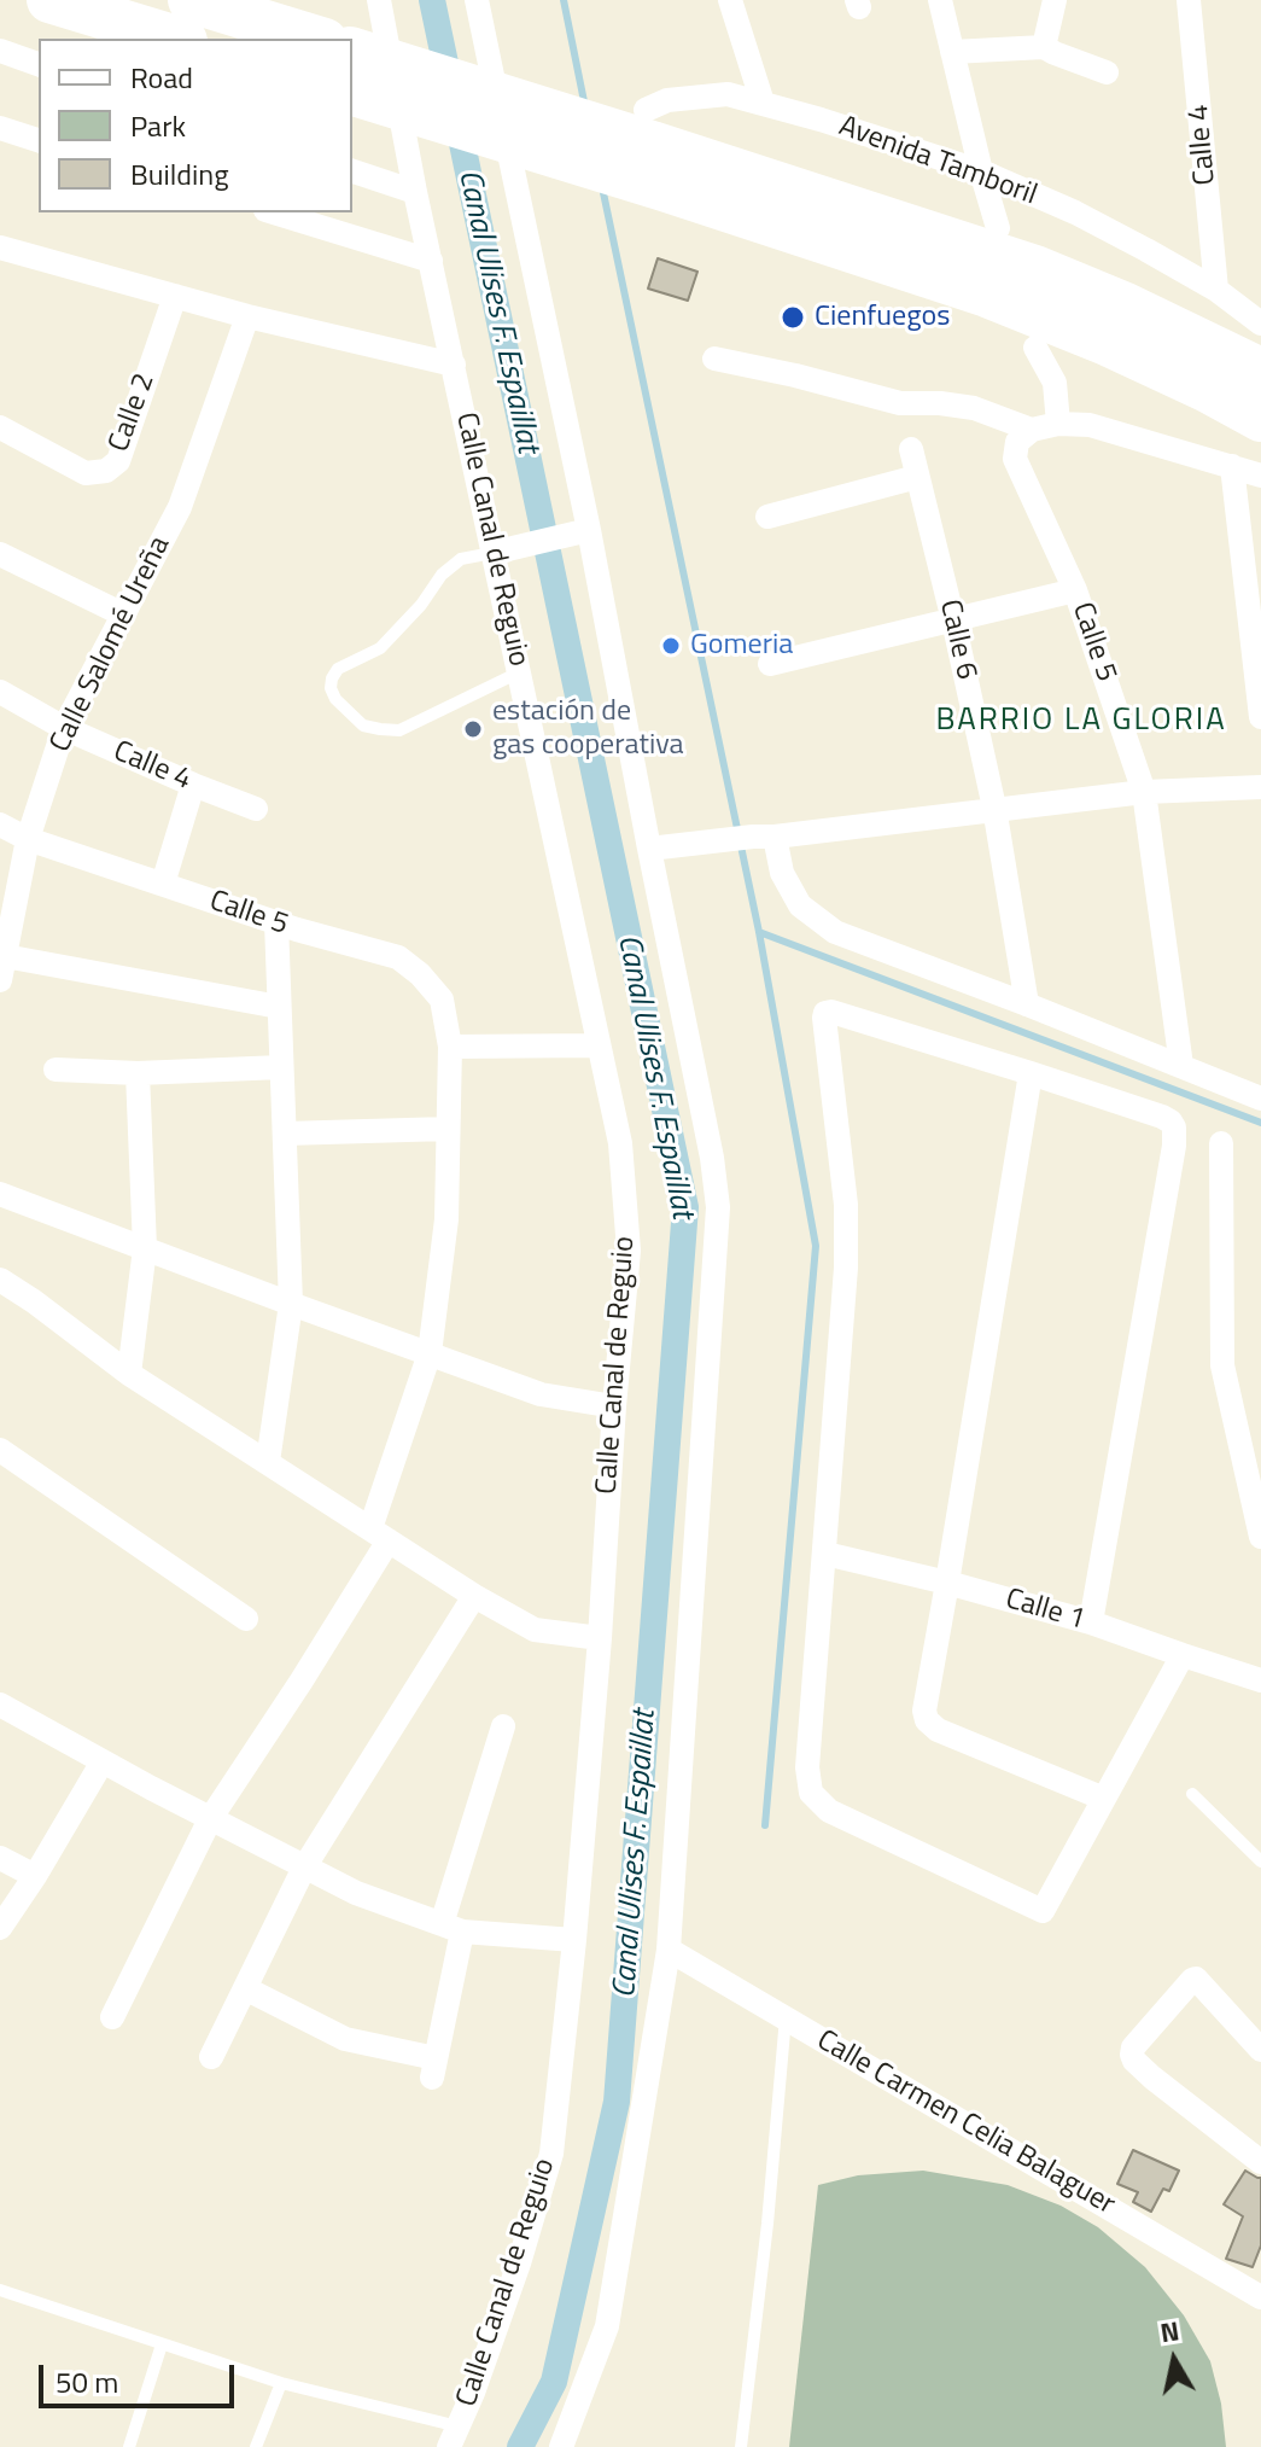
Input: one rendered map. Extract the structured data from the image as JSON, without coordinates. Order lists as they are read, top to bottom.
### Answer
{
  "streets": {
    "street": [
      "Calle 4",
      "Avenida Tamboril",
      "Calle 2",
      "Calle Canal de Reguio",
      "Calle 6",
      "Calle 5",
      "Calle Salomé Ureña",
      "Calle 1",
      "Calle Carmen Celia Balaguer"
    ]
  },
  "crossings": [
    ["Calle 4", "Avenida Tamboril"],
    ["Calle 4", "Calle Salomé Ureña"],
    ["Calle 5", "Calle Salomé Ureña"]
  ],
  "districts": ["BARRIO LA GLORIA"],
  "water": ["Canal Ulises F. Espaillat"],
  "places": ["Cienfuegos", "Gomeria", "estación de gas cooperativa"],
  "legend": ["Road", "Park", "Building"],
  "scale_bar": "50 m",
  "north": "top"
}
